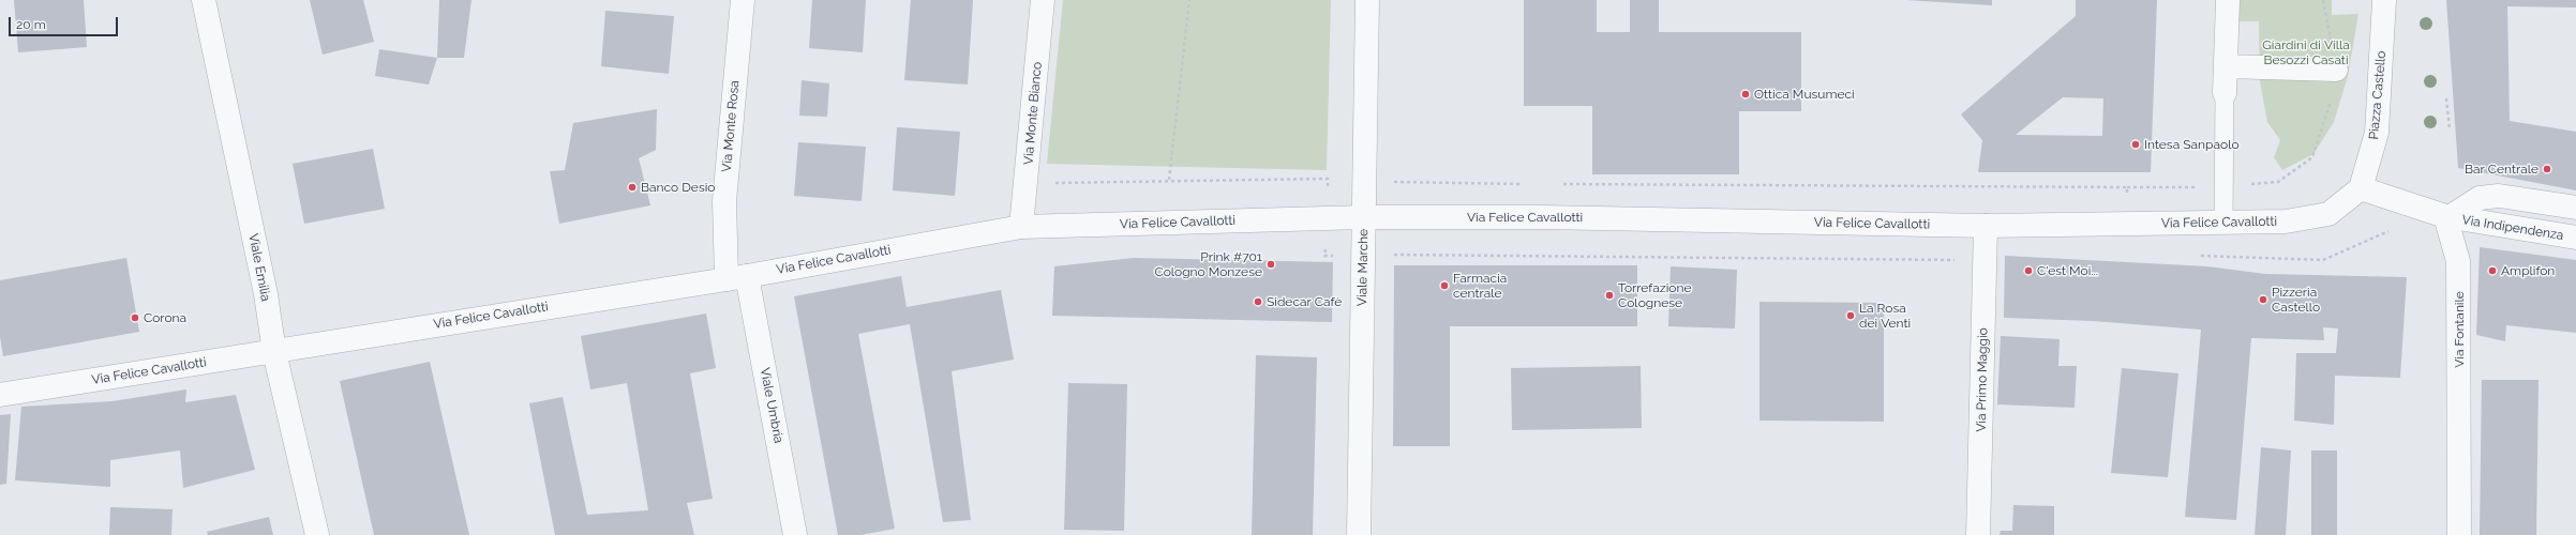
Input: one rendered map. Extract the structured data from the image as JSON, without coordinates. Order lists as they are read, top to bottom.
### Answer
{
  "streets": {
    "street": [
      "Piazza Castello",
      "Via Monte Bianco",
      "Via Monte Rosa",
      "Via Felice Cavallotti",
      "Via Indipendenza",
      "Viale Emilia",
      "Viale Marche",
      "Via Fontanile",
      "Via Primo Maggio",
      "Viale Umbria"
    ]
  },
  "crossings": [
    ["Piazza Castello", "Via Felice Cavallotti"],
    ["Via Monte Bianco", "Via Felice Cavallotti"],
    ["Via Monte Rosa", "Via Felice Cavallotti"],
    ["Via Monte Rosa", "Viale Umbria"],
    ["Via Felice Cavallotti", "Viale Emilia"],
    ["Via Felice Cavallotti", "Viale Marche"],
    ["Via Felice Cavallotti", "Via Primo Maggio"],
    ["Via Felice Cavallotti", "Viale Umbria"],
    ["Via Indipendenza", "Via Fontanile"]
  ],
  "parks": ["Giardini di Villa Besozzi Casati"],
  "places": [
    "Ottica Musumeci",
    "Intesa Sanpaolo",
    "Bar Centrale",
    "Banco Desio",
    "Prink #701 Cologno Monzese",
    "C'est Moi...",
    "Amplifon",
    "Farmacia centrale",
    "Torrefazione Colognese",
    "Pizzeria Castello",
    "Sidecar Cafè",
    "La Rosa dei Venti",
    "Corona"
  ],
  "scale_bar": "20 m"
}
